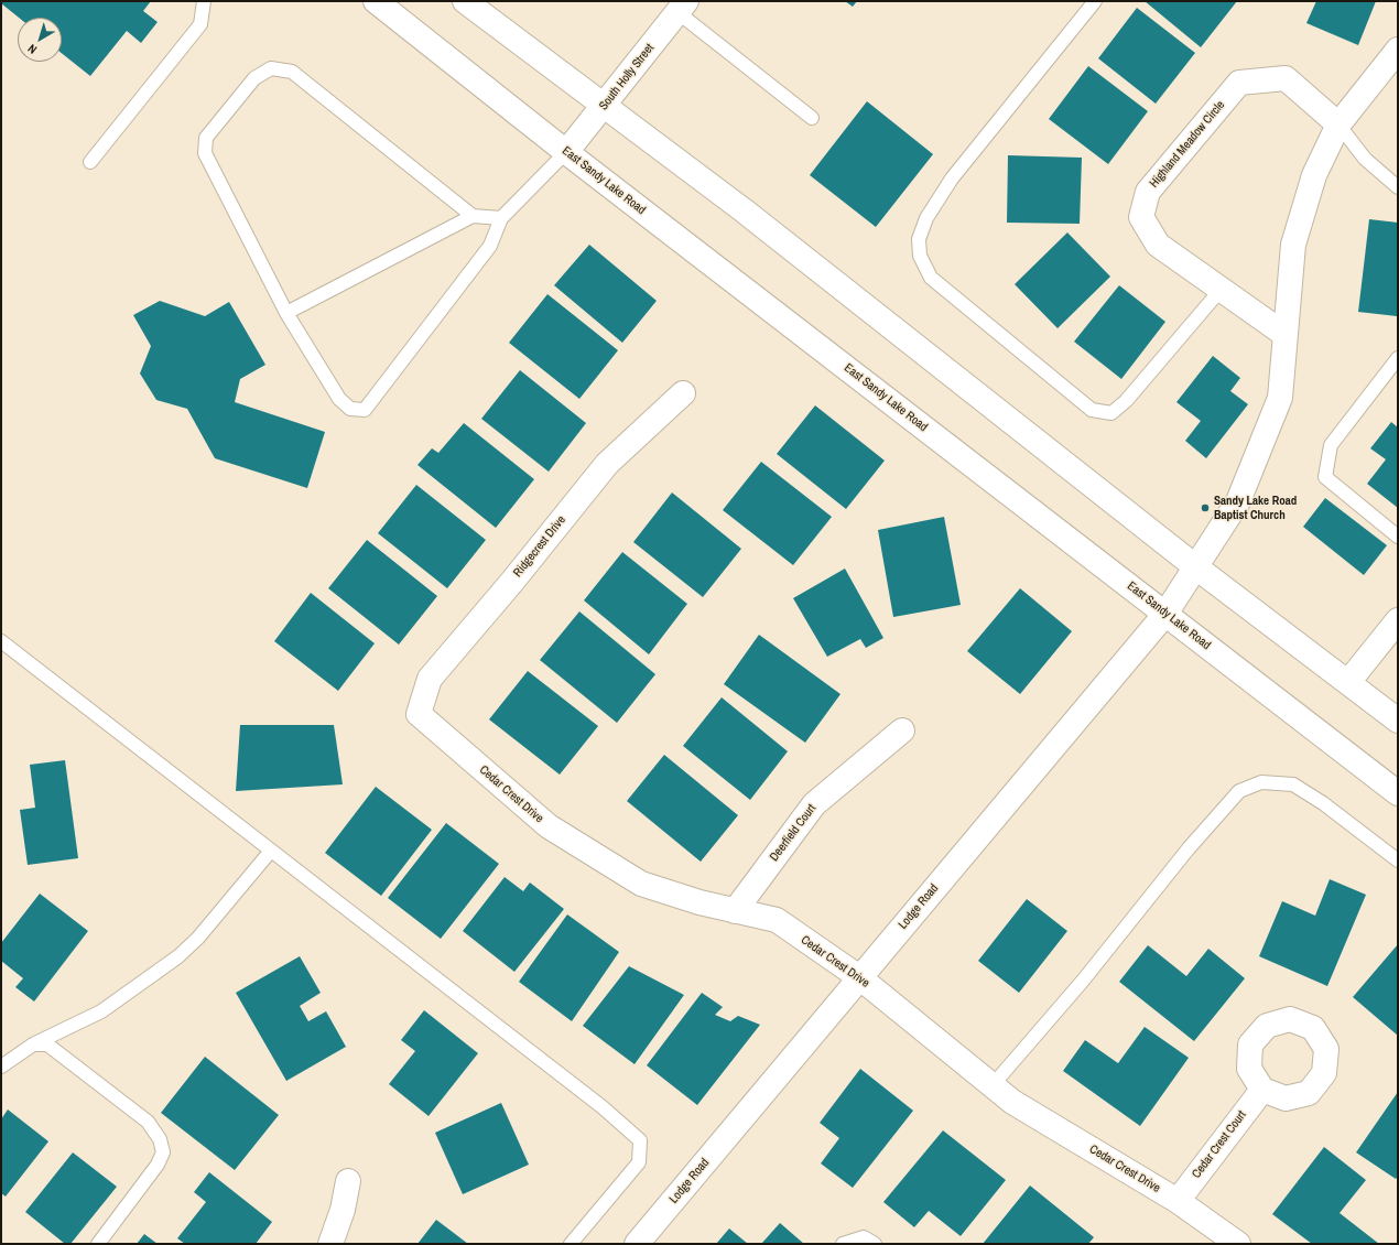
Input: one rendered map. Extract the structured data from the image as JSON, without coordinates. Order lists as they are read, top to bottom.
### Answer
{
  "streets": {
    "street": [
      "South Holly Street",
      "Highland Meadow Circle",
      "East Sandy Lake Road",
      "Ridgecrest Drive",
      "Cedar Crest Drive",
      "Deerfield Court",
      "Lodge Road",
      "Cedar Crest Court"
    ]
  },
  "crossings": [
    ["South Holly Street", "East Sandy Lake Road"],
    ["East Sandy Lake Road", "Lodge Road"],
    ["Ridgecrest Drive", "Cedar Crest Drive"],
    ["Cedar Crest Drive", "Deerfield Court"],
    ["Cedar Crest Drive", "Lodge Road"],
    ["Cedar Crest Drive", "Cedar Crest Court"]
  ],
  "places": ["Sandy Lake Road Baptist Church"],
  "north": "bottom left"
}
